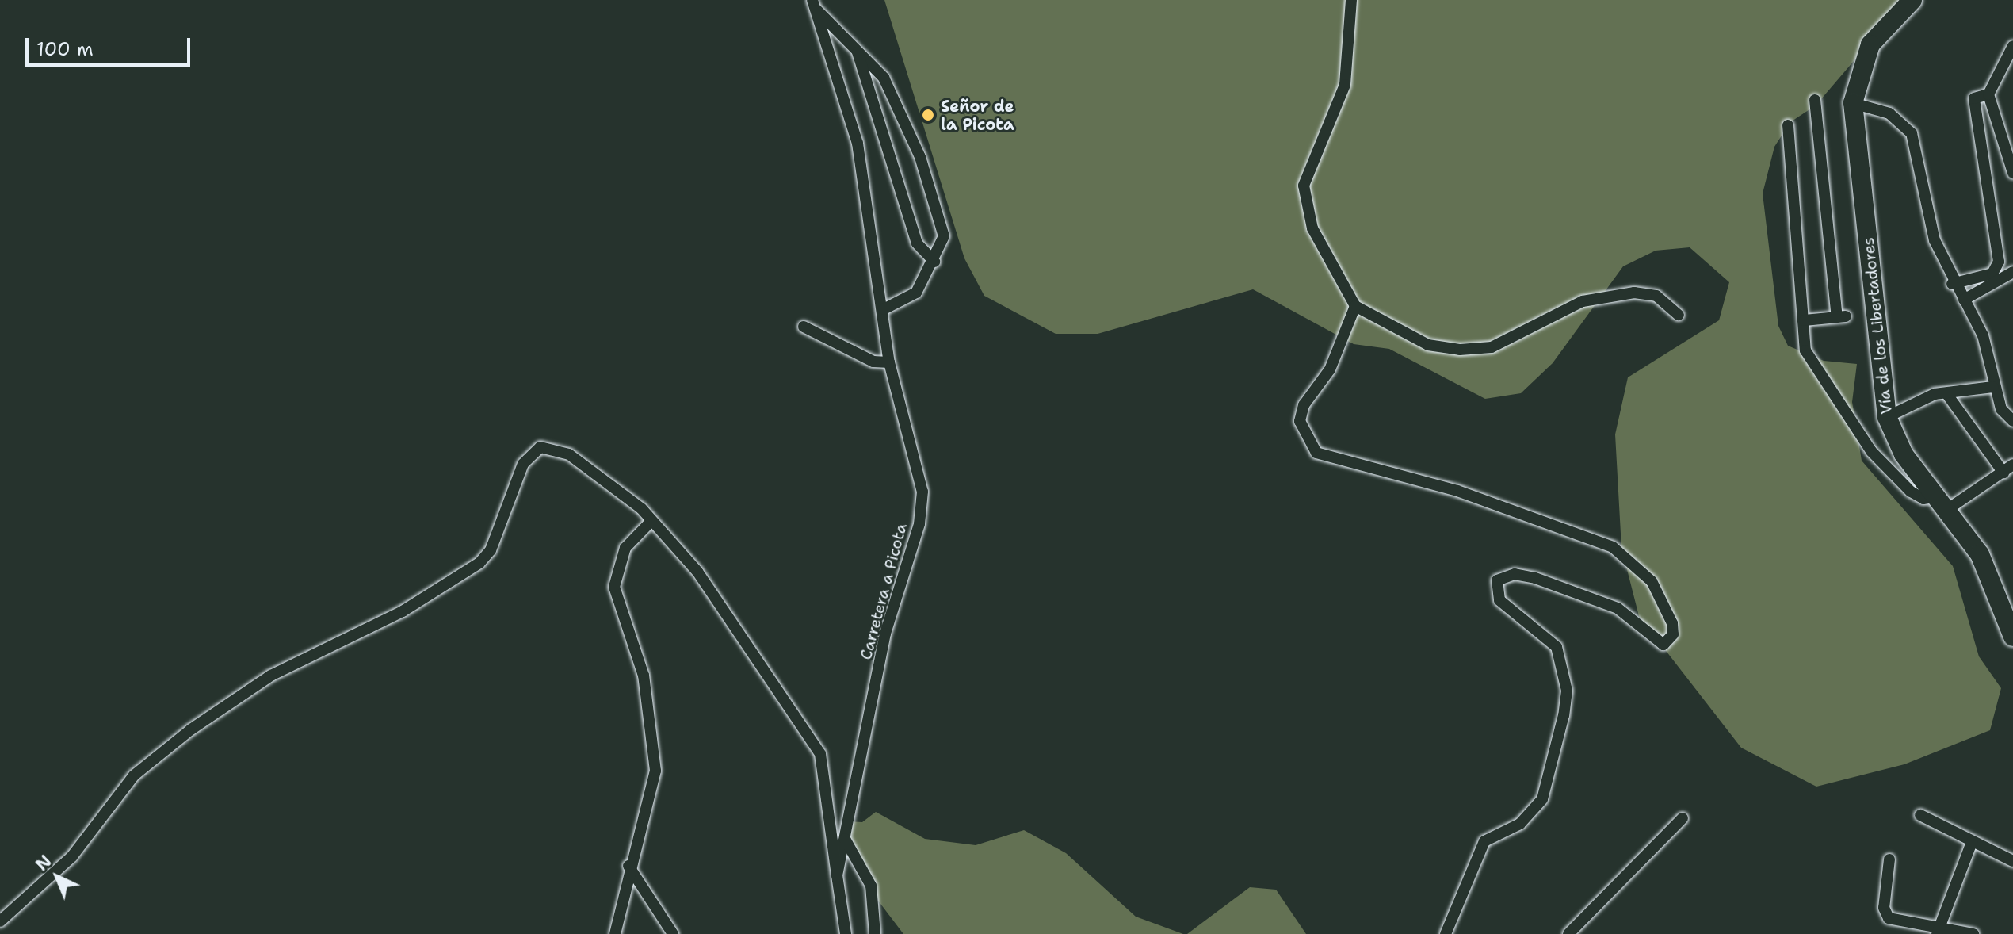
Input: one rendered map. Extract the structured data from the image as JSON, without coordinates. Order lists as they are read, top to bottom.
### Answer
{
  "streets": {
    "highway": ["Vía de los Libertadores"],
    "street": ["Carretera a Picota"]
  },
  "places": ["Señor de la Picota"],
  "scale_bar": "100 m",
  "north": "top left"
}
